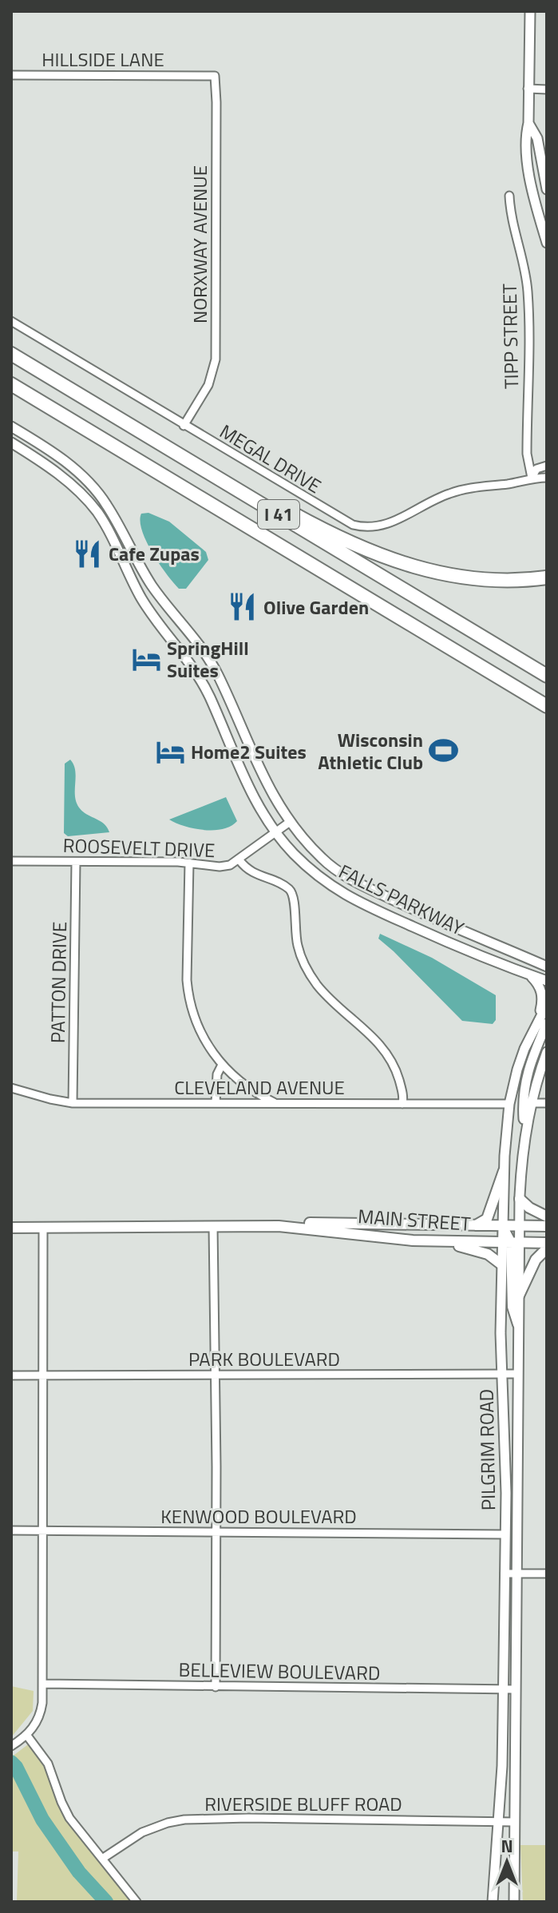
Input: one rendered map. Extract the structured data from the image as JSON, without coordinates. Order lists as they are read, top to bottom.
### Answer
{
  "streets": {
    "highway": ["I 41"],
    "main road": ["MAIN STREET"],
    "street": [
      "HILLSIDE LANE",
      "NORXWAY AVENUE",
      "TIPP STREET",
      "MEGAL DRIVE",
      "ROOSEVELT DRIVE",
      "FALLS PARKWAY",
      "PATTON DRIVE",
      "CLEVELAND AVENUE",
      "PARK BOULEVARD",
      "PILGRIM ROAD",
      "KENWOOD BOULEVARD",
      "BELLEVIEW BOULEVARD",
      "RIVERSIDE BLUFF ROAD"
    ]
  },
  "crossings": [
    ["HILLSIDE LANE", "NORXWAY AVENUE"],
    ["NORXWAY AVENUE", "MEGAL DRIVE"],
    ["TIPP STREET", "MEGAL DRIVE"],
    ["ROOSEVELT DRIVE", "FALLS PARKWAY"],
    ["ROOSEVELT DRIVE", "PATTON DRIVE"],
    ["PATTON DRIVE", "CLEVELAND AVENUE"],
    ["MAIN STREET", "PILGRIM ROAD"],
    ["PARK BOULEVARD", "PILGRIM ROAD"],
    ["PILGRIM ROAD", "KENWOOD BOULEVARD"],
    ["PILGRIM ROAD", "BELLEVIEW BOULEVARD"],
    ["PILGRIM ROAD", "RIVERSIDE BLUFF ROAD"]
  ],
  "places": {
    "restaurant": ["Cafe Zupas", "Olive Garden"],
    "hotel": ["SpringHill Suites", "Home2 Suites"],
    "sports": ["Wisconsin Athletic Club"]
  },
  "north": "top"
}
